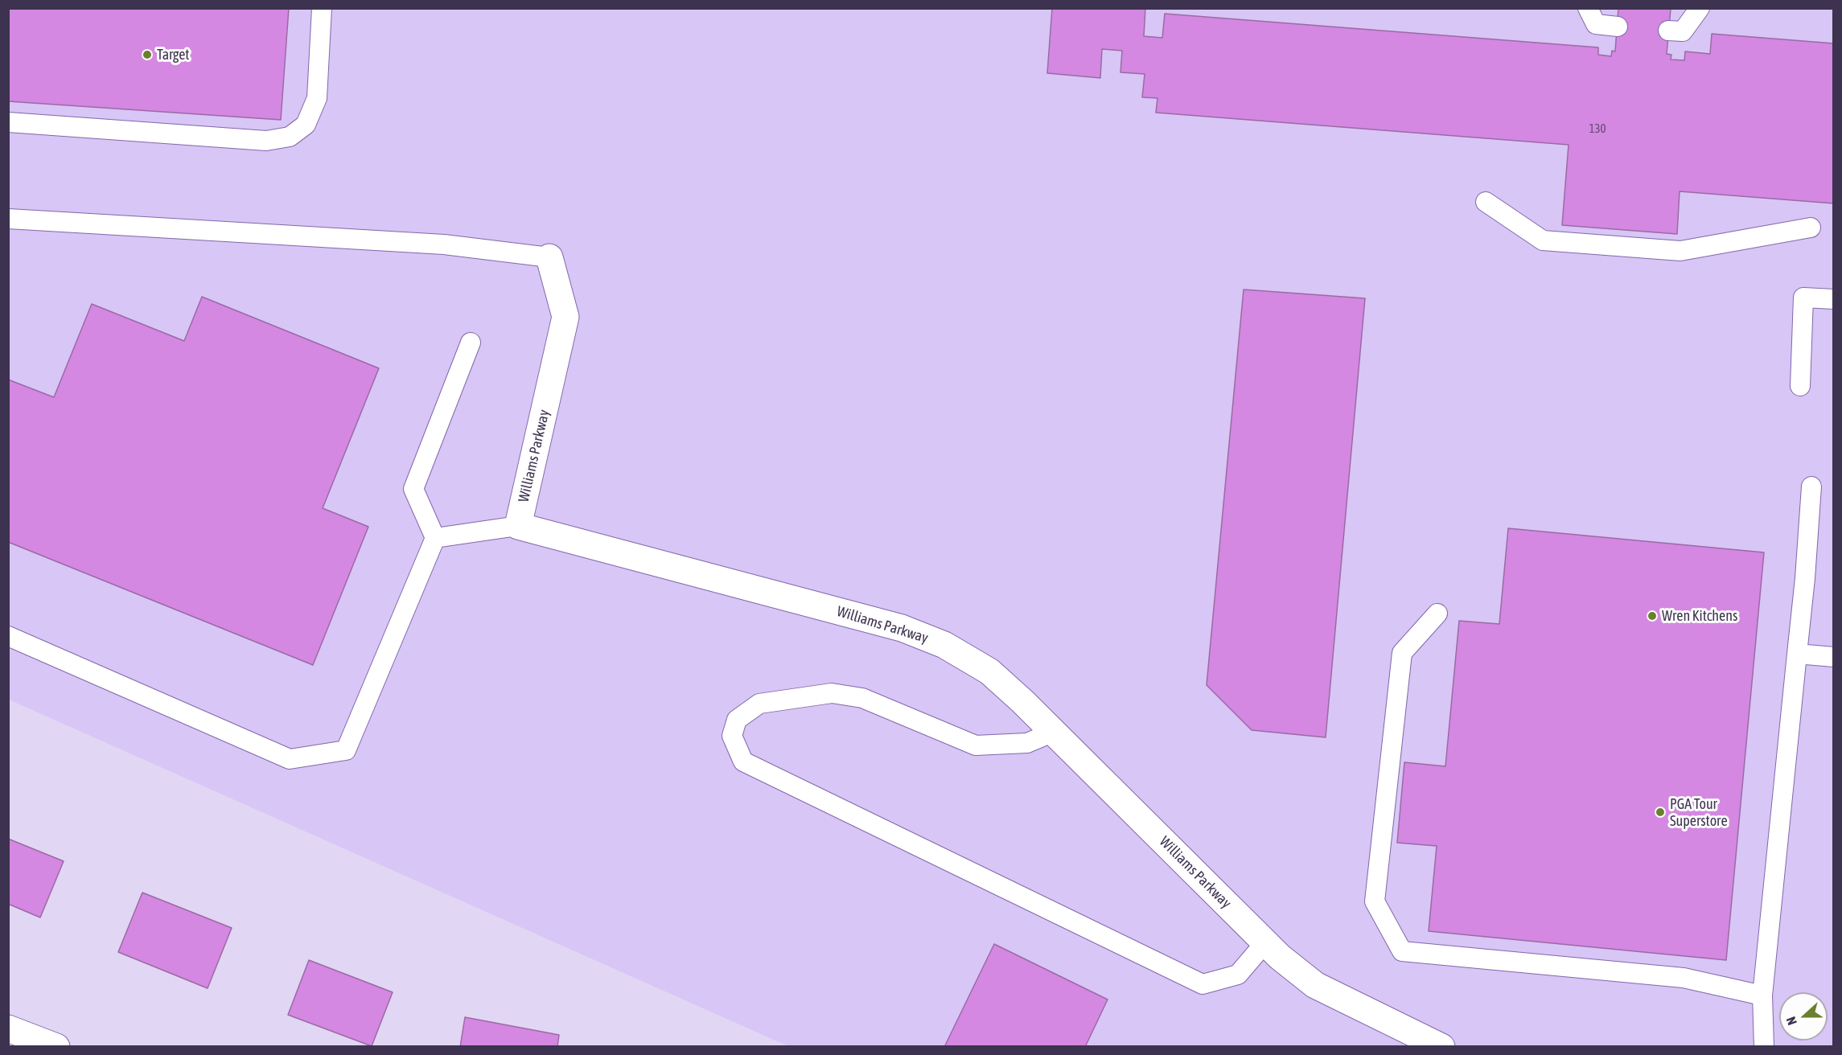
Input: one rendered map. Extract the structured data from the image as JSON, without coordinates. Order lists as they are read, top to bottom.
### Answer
{
  "streets": {
    "street": ["Williams Parkway"]
  },
  "places": ["Target", "Wren Kitchens", "PGA Tour Superstore"],
  "house_numbers": ["130"],
  "north": "left"
}
